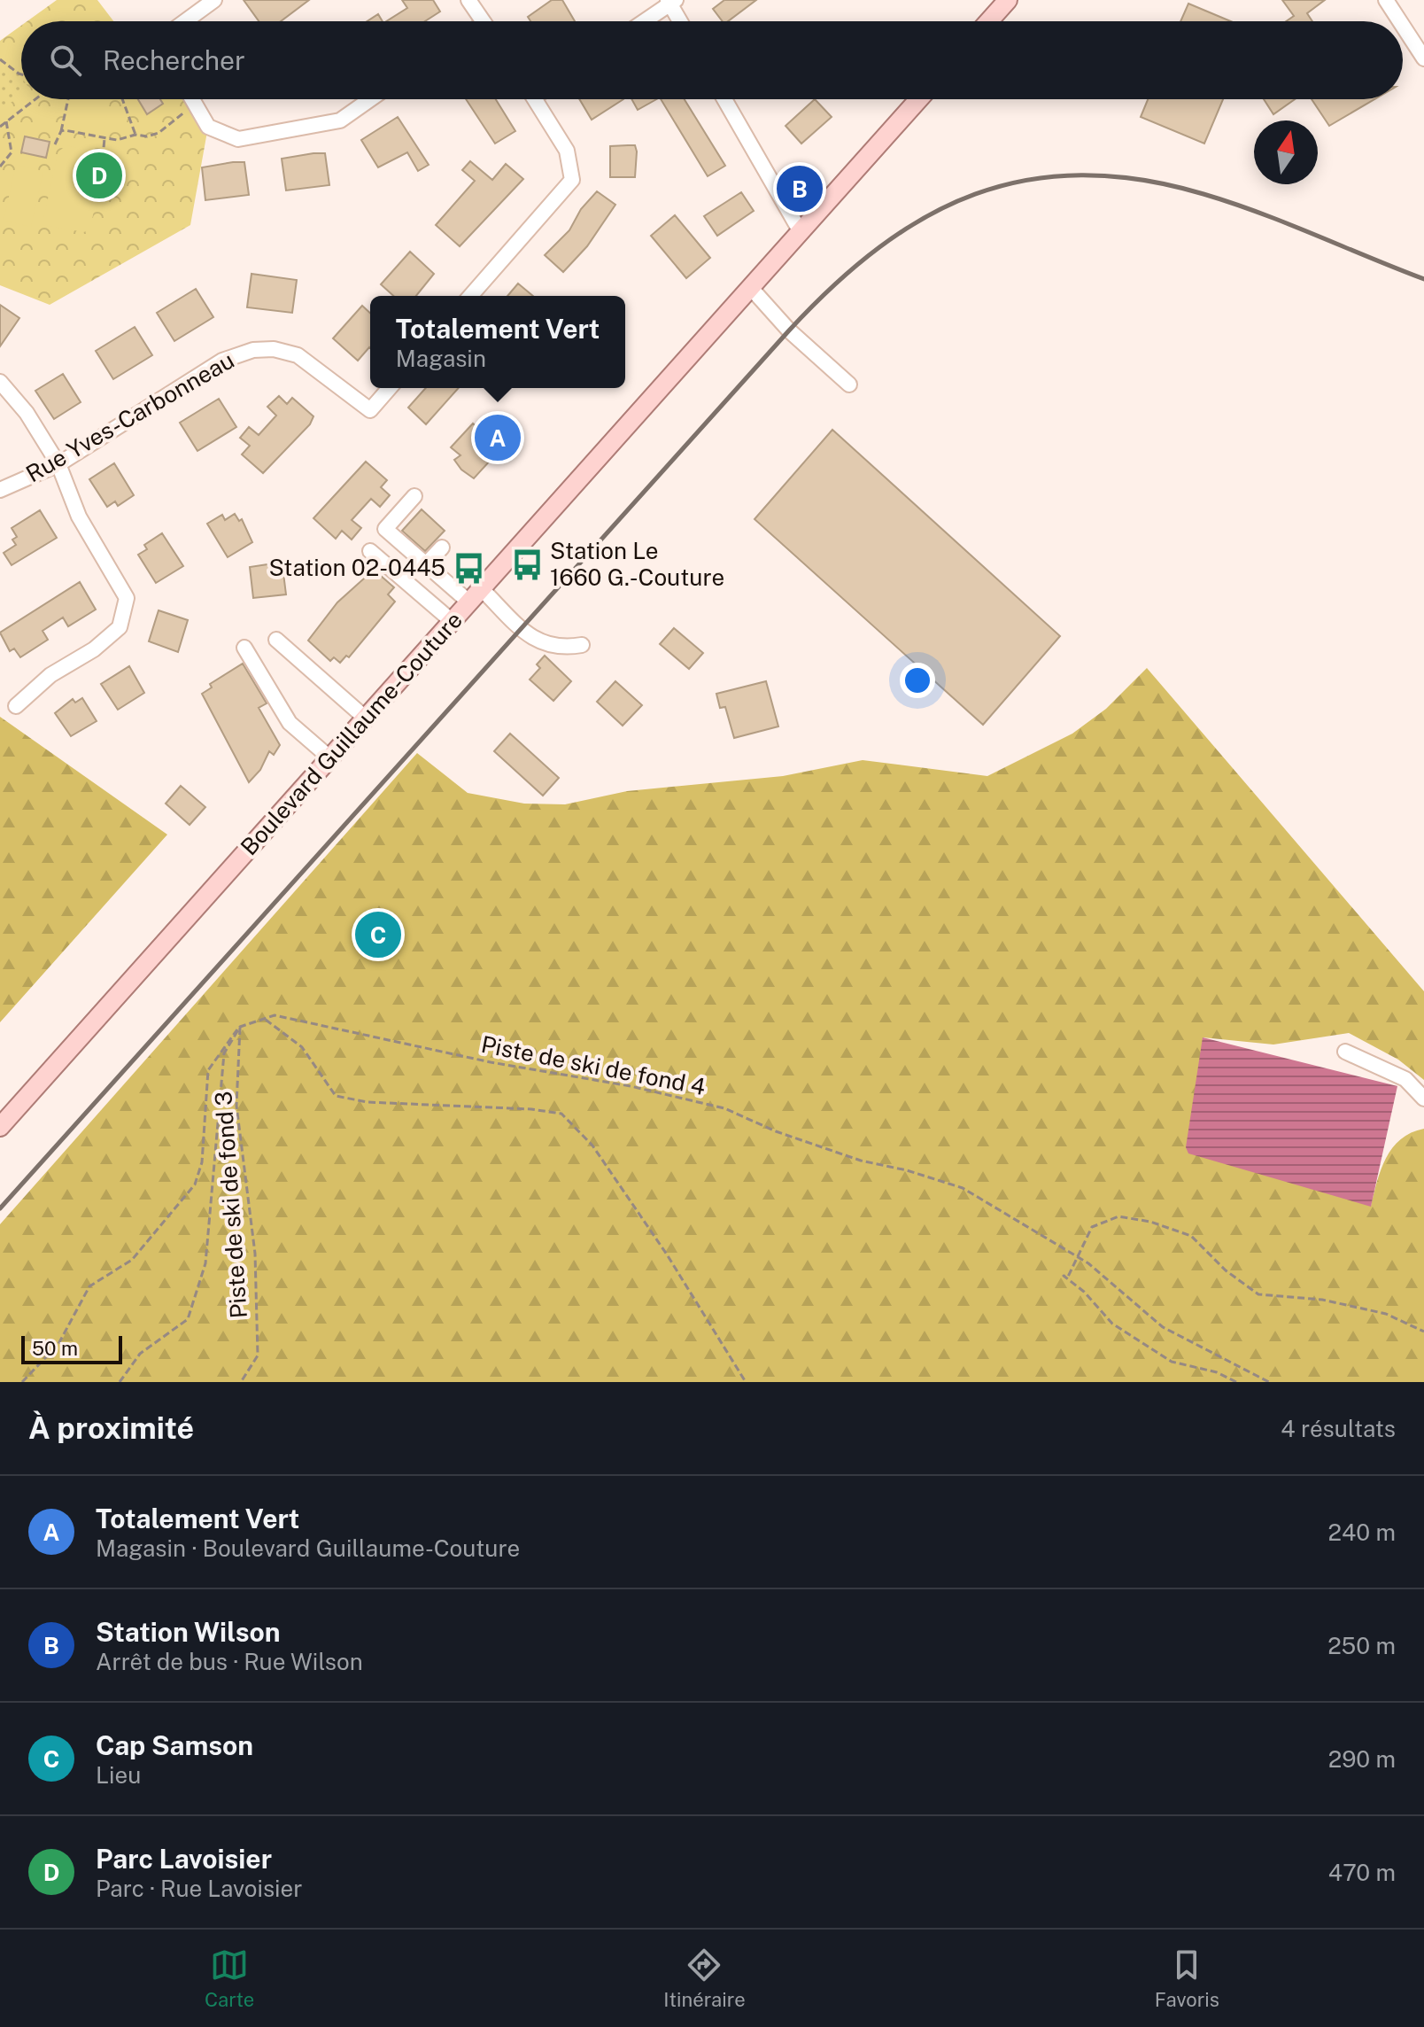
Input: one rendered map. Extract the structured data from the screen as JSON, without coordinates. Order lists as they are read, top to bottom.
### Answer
{
  "streets": {
    "main road": ["Boulevard Guillaume-Couture"],
    "street": ["Rue Yves-Carbonneau"],
    "path": ["Piste de ski de fond 4", "Piste de ski de fond 3"]
  },
  "crossings": [
    ["Piste de ski de fond 4", "Piste de ski de fond 3"]
  ],
  "places": {
    "bus stop": ["Station Le 1660 G.-Couture", "Station 02-0445"]
  },
  "scale_bar": "50 m",
  "north": "top",
  "page": {
    "search": "Rechercher",
    "pins": [
      "D",
      "B",
      "A",
      "C"
    ],
    "popup": ["Totalement Vert", "Magasin"],
    "scale": "50 m",
    "heading": ["À proximité", "4 résultats"],
    "list": [
      {
        "mark": "A",
        "name": "Totalement Vert",
        "note": "Magasin · Boulevard Guillaume-Couture",
        "value": "240 m"
      },
      {
        "mark": "B",
        "name": "Station Wilson",
        "note": "Arrêt de bus · Rue Wilson",
        "value": "250 m"
      },
      {
        "mark": "C",
        "name": "Cap Samson",
        "note": "Lieu",
        "value": "290 m"
      },
      {
        "mark": "D",
        "name": "Parc Lavoisier",
        "note": "Parc · Rue Lavoisier",
        "value": "470 m"
      }
    ],
    "nav": ["Carte", "Itinéraire", "Favoris"]
  }
}
